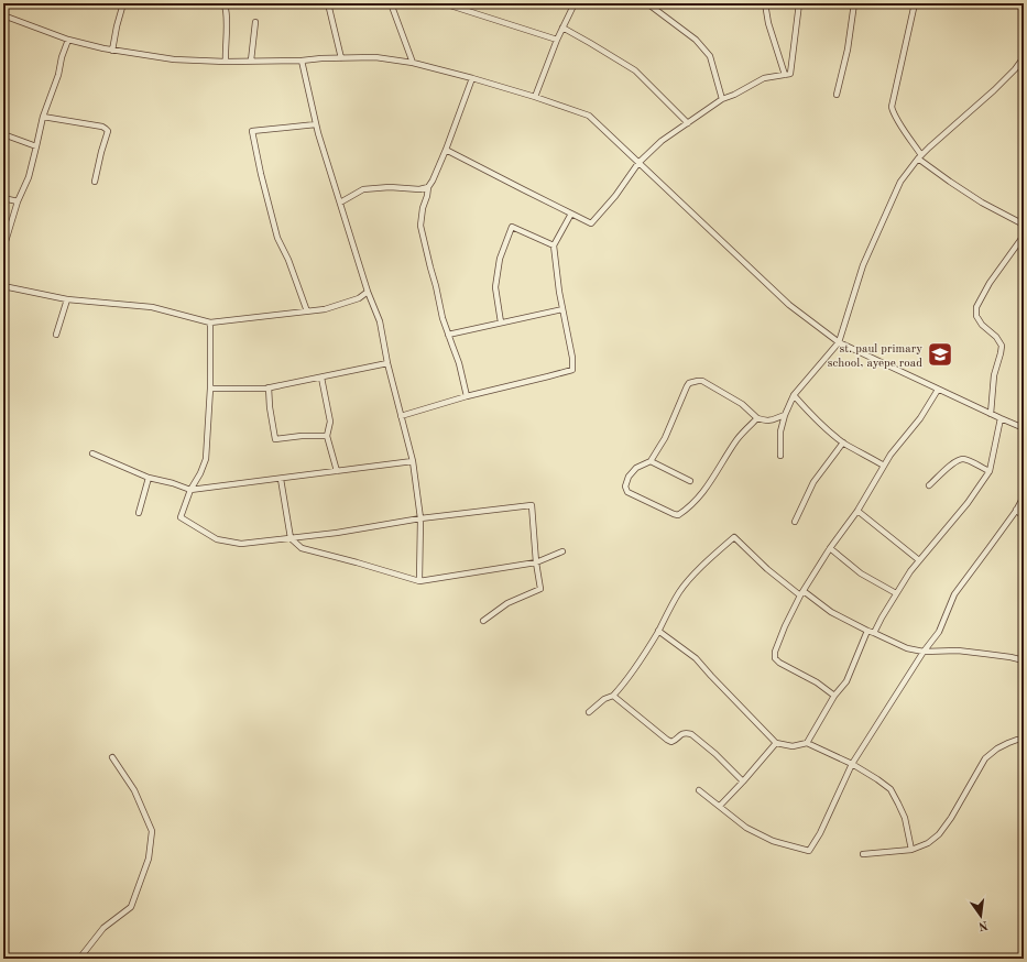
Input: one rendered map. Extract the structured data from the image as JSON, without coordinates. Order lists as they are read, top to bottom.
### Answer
{
  "places": {
    "school or university": ["st. paul primary school, ayepe road"]
  },
  "north": "bottom"
}
